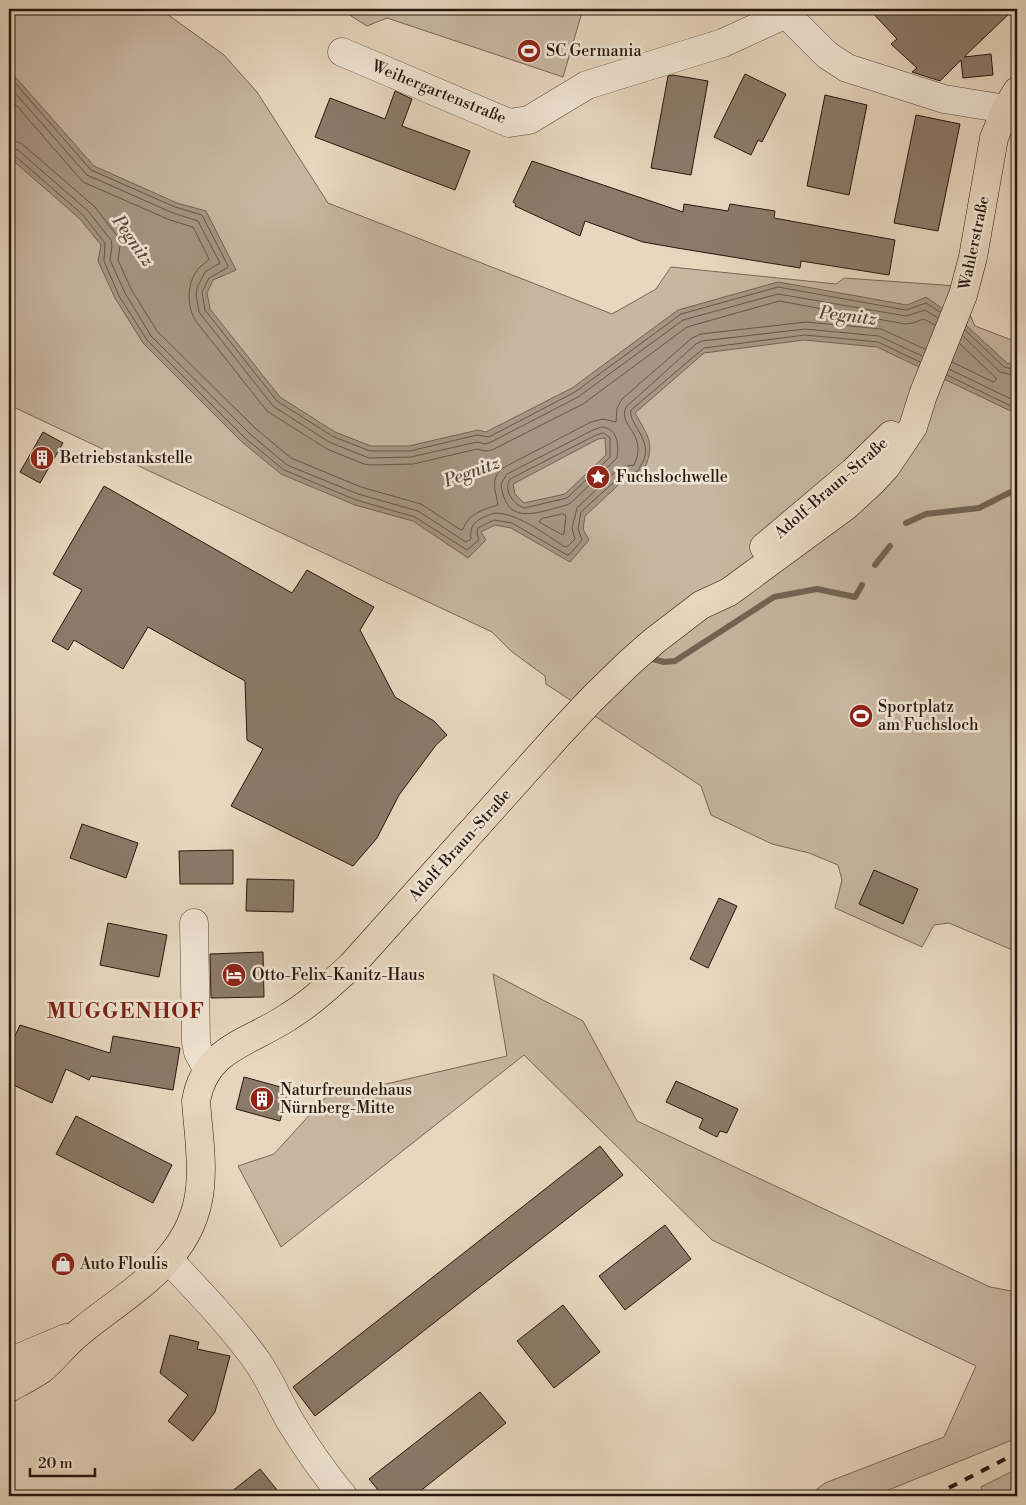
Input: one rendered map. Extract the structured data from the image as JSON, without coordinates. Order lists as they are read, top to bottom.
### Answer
{
  "streets": {
    "main road": ["Wahlerstraße", "Adolf-Braun-Straße"],
    "street": ["Weihergartenstraße"]
  },
  "crossings": [
    ["Weihergartenstraße", "Wahlerstraße"],
    ["Wahlerstraße", "Adolf-Braun-Straße"]
  ],
  "districts": ["MUGGENHOF"],
  "water": ["Pegnitz"],
  "places": {
    "sports": ["SC Germania", "Sportplatz am Fuchsloch"],
    "building": ["Betriebstankstelle", "Naturfreundehaus Nürnberg-Mitte"],
    "place": ["Fuchslochwelle"],
    "hotel": ["Otto-Felix-Kanitz-Haus"],
    "shop": ["Auto Floulis"]
  },
  "scale_bar": "20 m"
}
